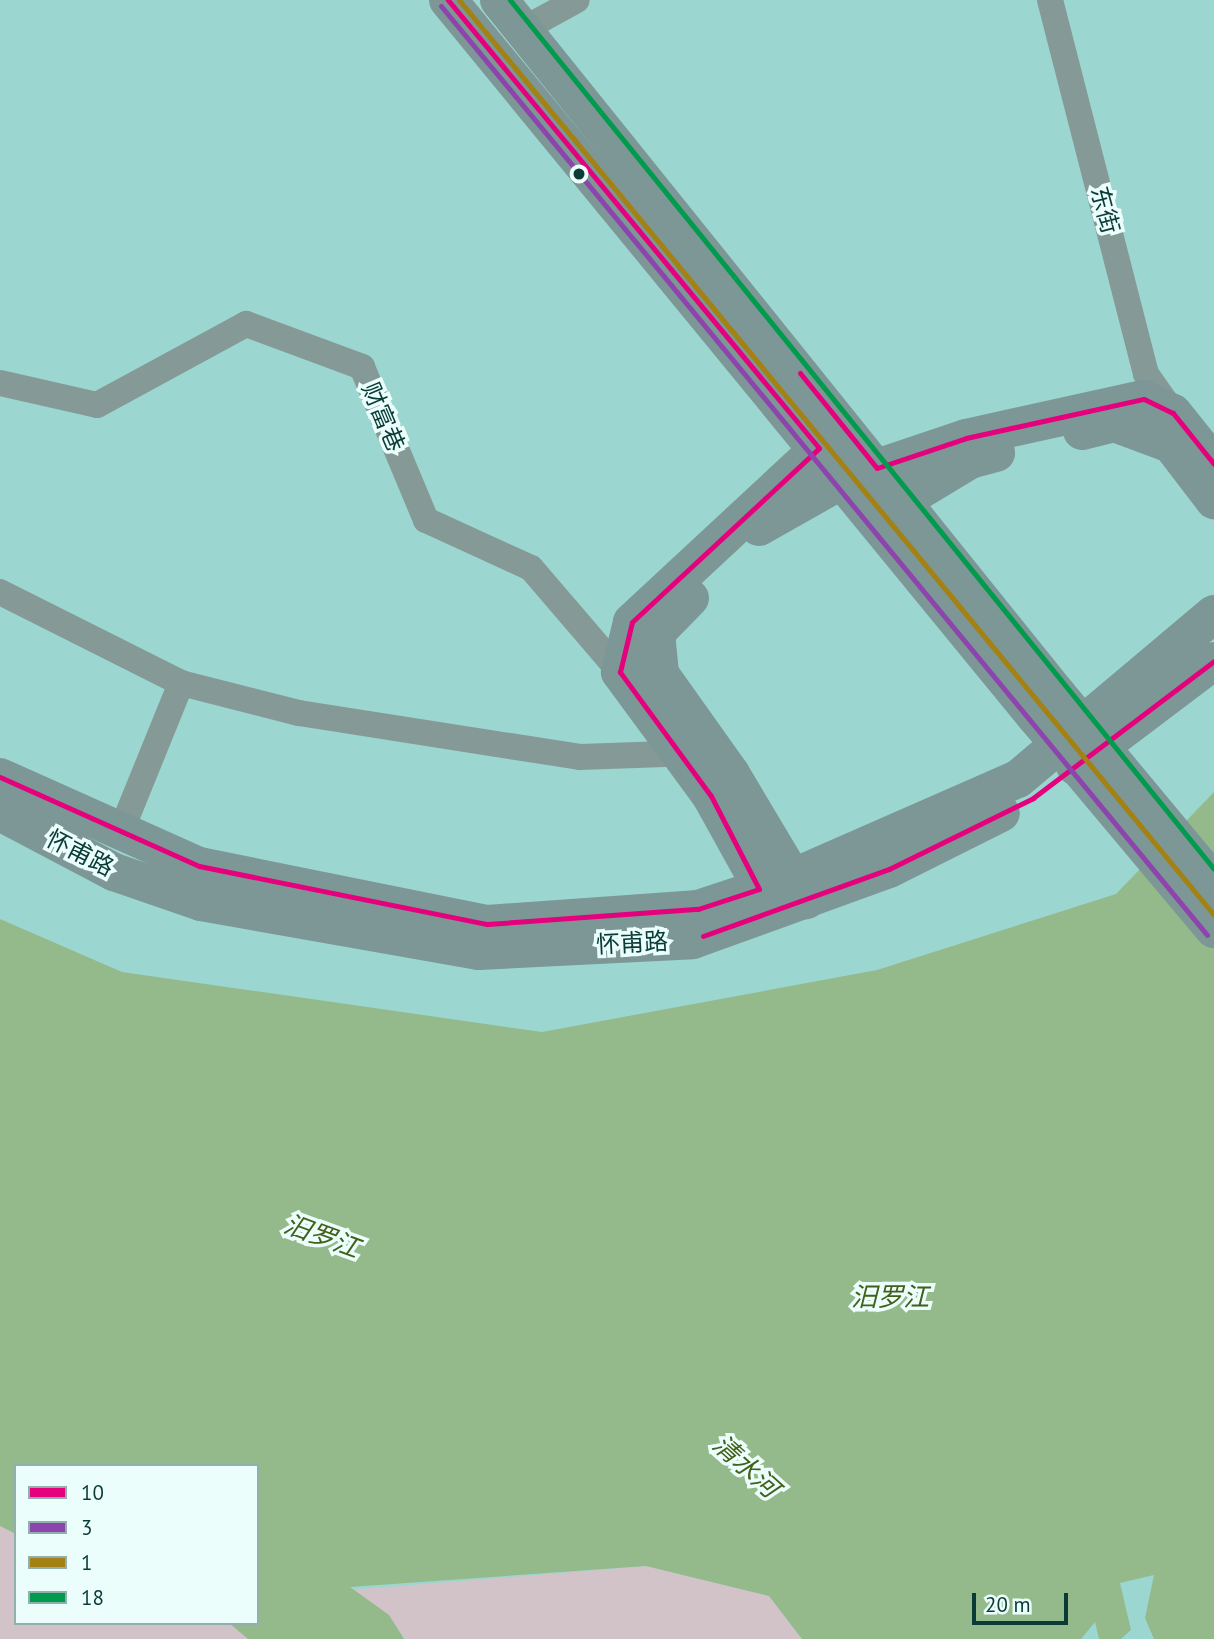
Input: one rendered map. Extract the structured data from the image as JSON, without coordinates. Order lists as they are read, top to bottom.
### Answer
{
  "streets": {
    "main road": ["怀甫路"],
    "street": ["东街", "财富巷"]
  },
  "water": ["汨罗江", "清水河"],
  "lines": [
    "transit line 10",
    "transit line 1",
    "transit line 18",
    "transit line 3"
  ],
  "legend": [
    "10",
    "3",
    "1",
    "18"
  ],
  "scale_bar": "20 m"
}
